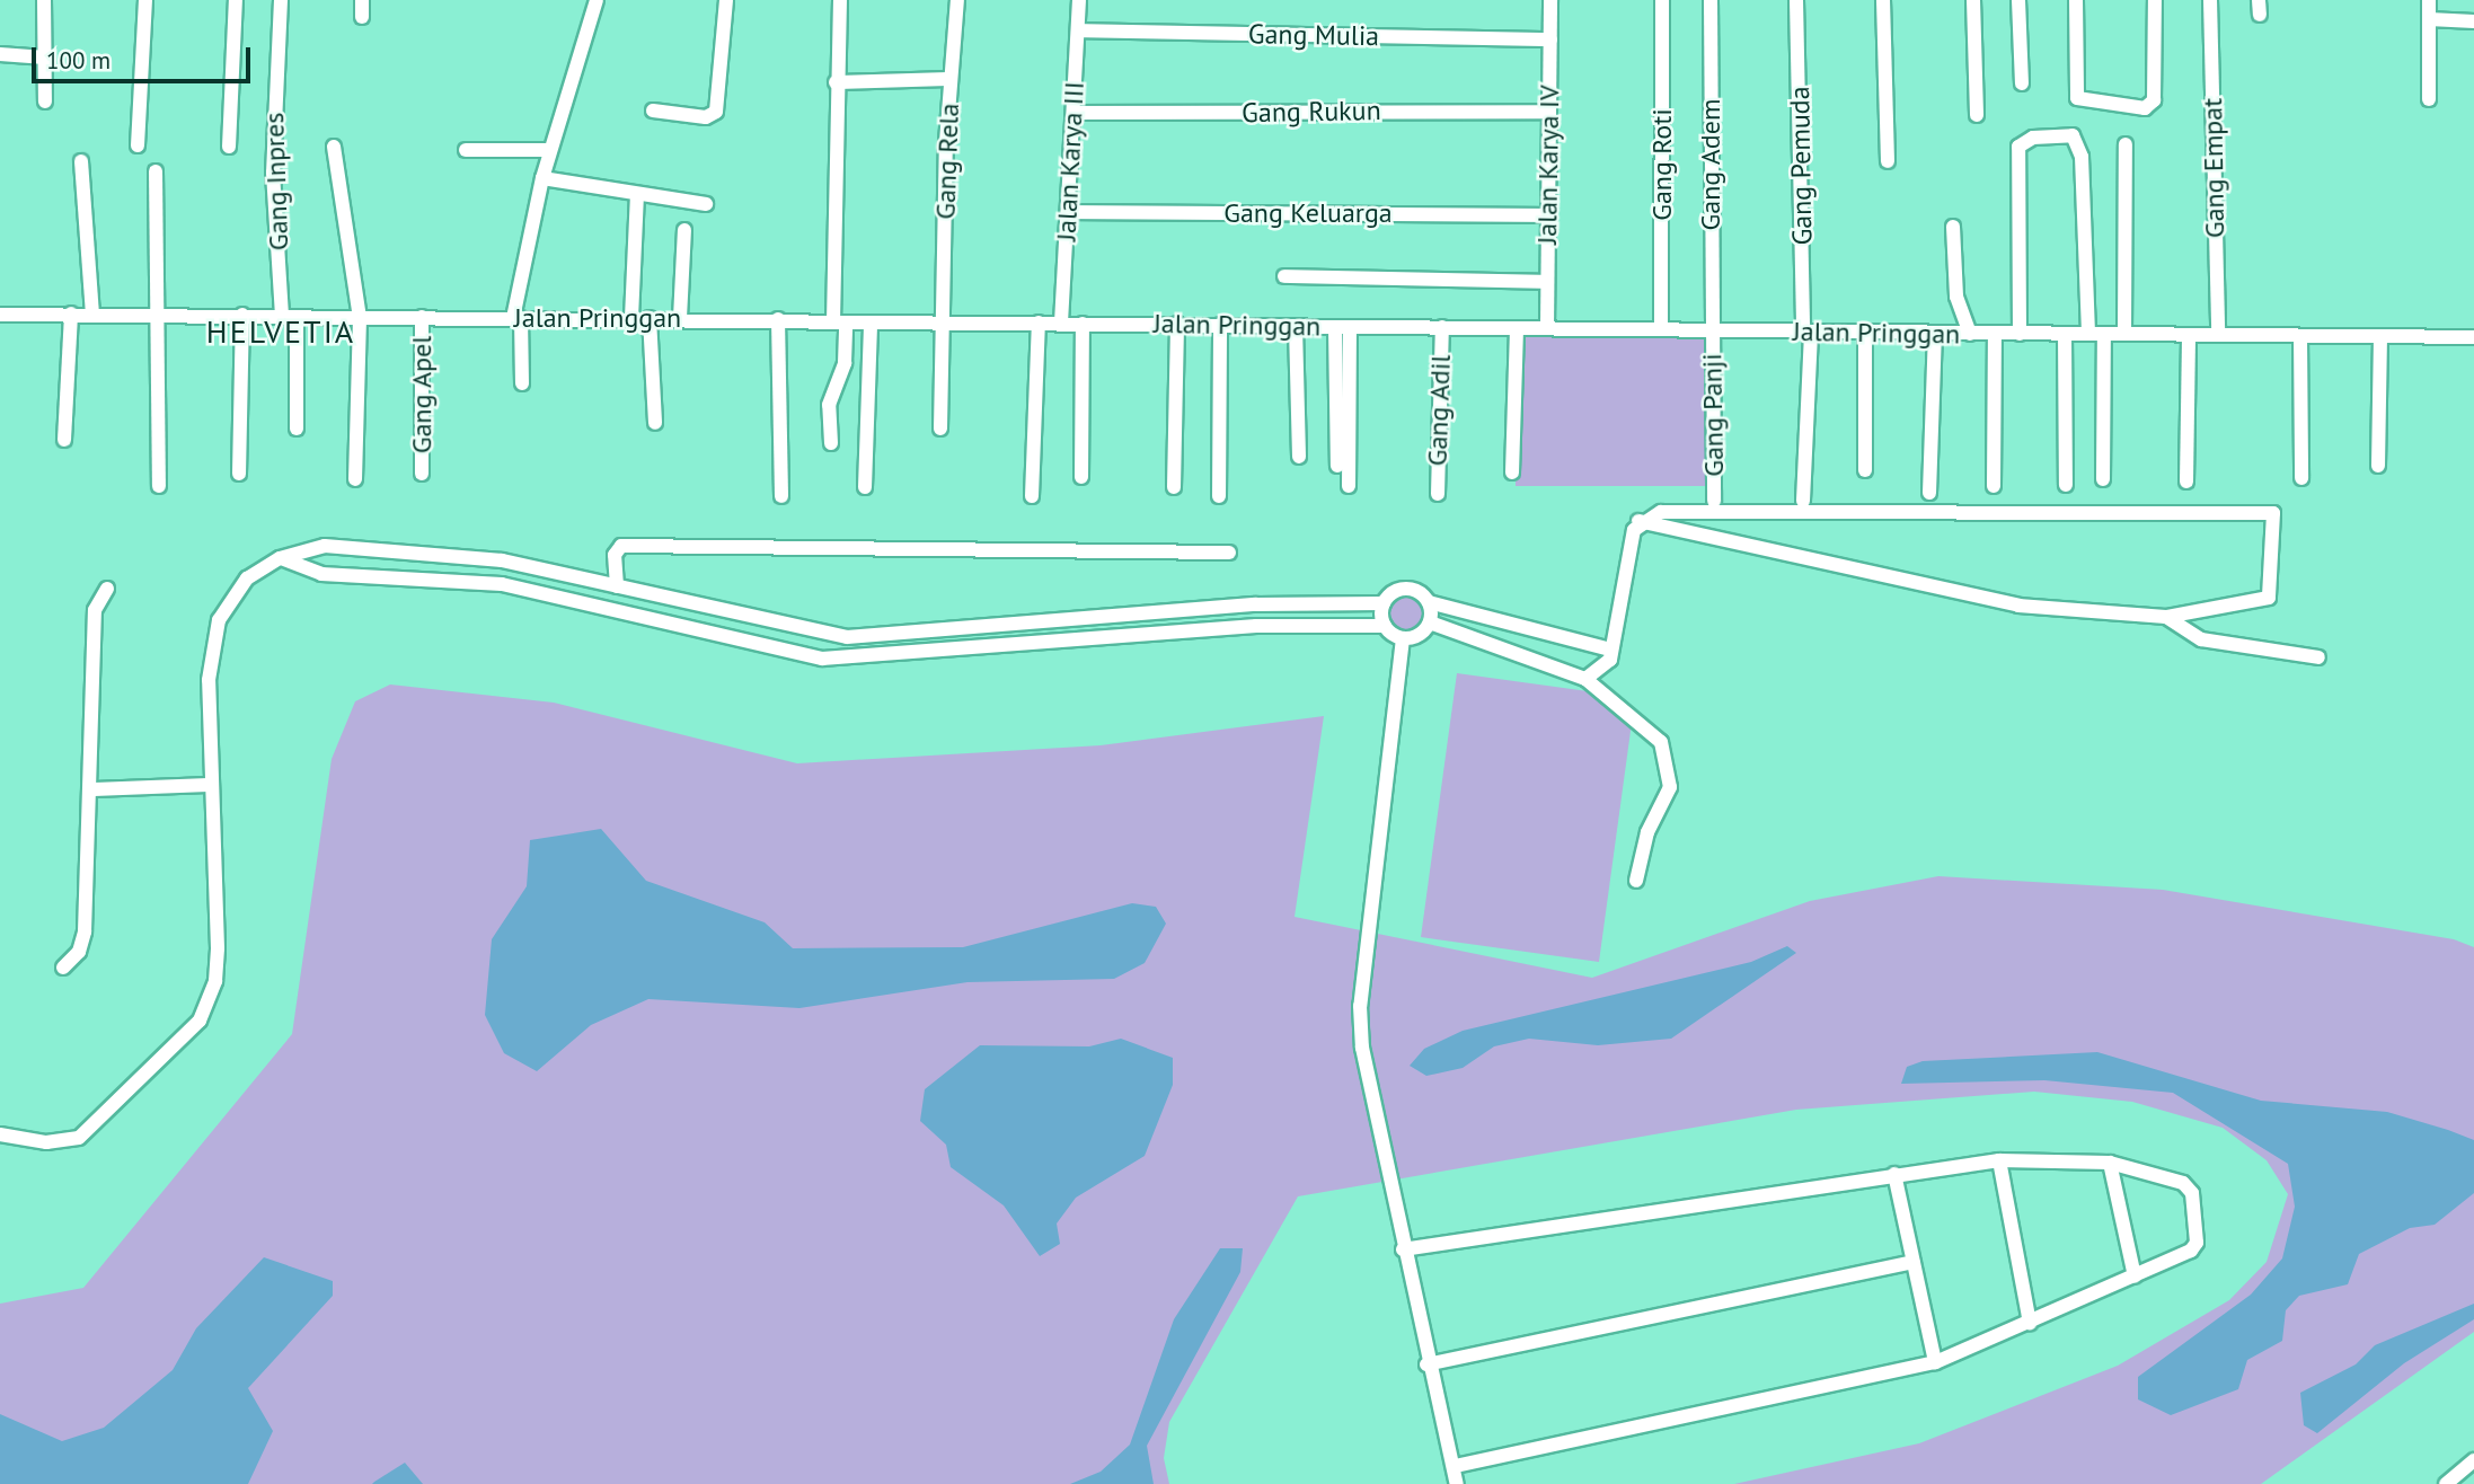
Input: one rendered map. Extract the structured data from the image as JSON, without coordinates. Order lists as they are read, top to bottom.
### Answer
{
  "streets": {
    "street": [
      "Gang Mulia",
      "Gang Rukun",
      "Gang Rela",
      "Jalan Karya III",
      "Jalan Karya IV",
      "Gang Roti",
      "Gang Adem",
      "Gang Pemuda",
      "Gang Empat",
      "Gang Inpres",
      "Gang Keluarga",
      "Jalan Pringgan",
      "Gang Apel",
      "Gang Adil",
      "Gang Panji"
    ]
  },
  "crossings": [
    ["Gang Mulia", "Jalan Karya III"],
    ["Gang Mulia", "Jalan Karya IV"],
    ["Gang Rukun", "Jalan Karya III"],
    ["Gang Rukun", "Jalan Karya IV"],
    ["Gang Rela", "Jalan Pringgan"],
    ["Jalan Karya III", "Gang Keluarga"],
    ["Jalan Karya III", "Jalan Pringgan"],
    ["Jalan Karya IV", "Gang Keluarga"],
    ["Jalan Karya IV", "Jalan Pringgan"],
    ["Gang Roti", "Jalan Pringgan"],
    ["Gang Adem", "Jalan Pringgan"],
    ["Gang Adem", "Gang Panji"],
    ["Gang Pemuda", "Jalan Pringgan"],
    ["Gang Empat", "Jalan Pringgan"],
    ["Gang Inpres", "Jalan Pringgan"],
    ["Jalan Pringgan", "Gang Apel"],
    ["Jalan Pringgan", "Gang Adil"],
    ["Jalan Pringgan", "Gang Panji"]
  ],
  "districts": ["HELVETIA"],
  "scale_bar": "100 m"
}
